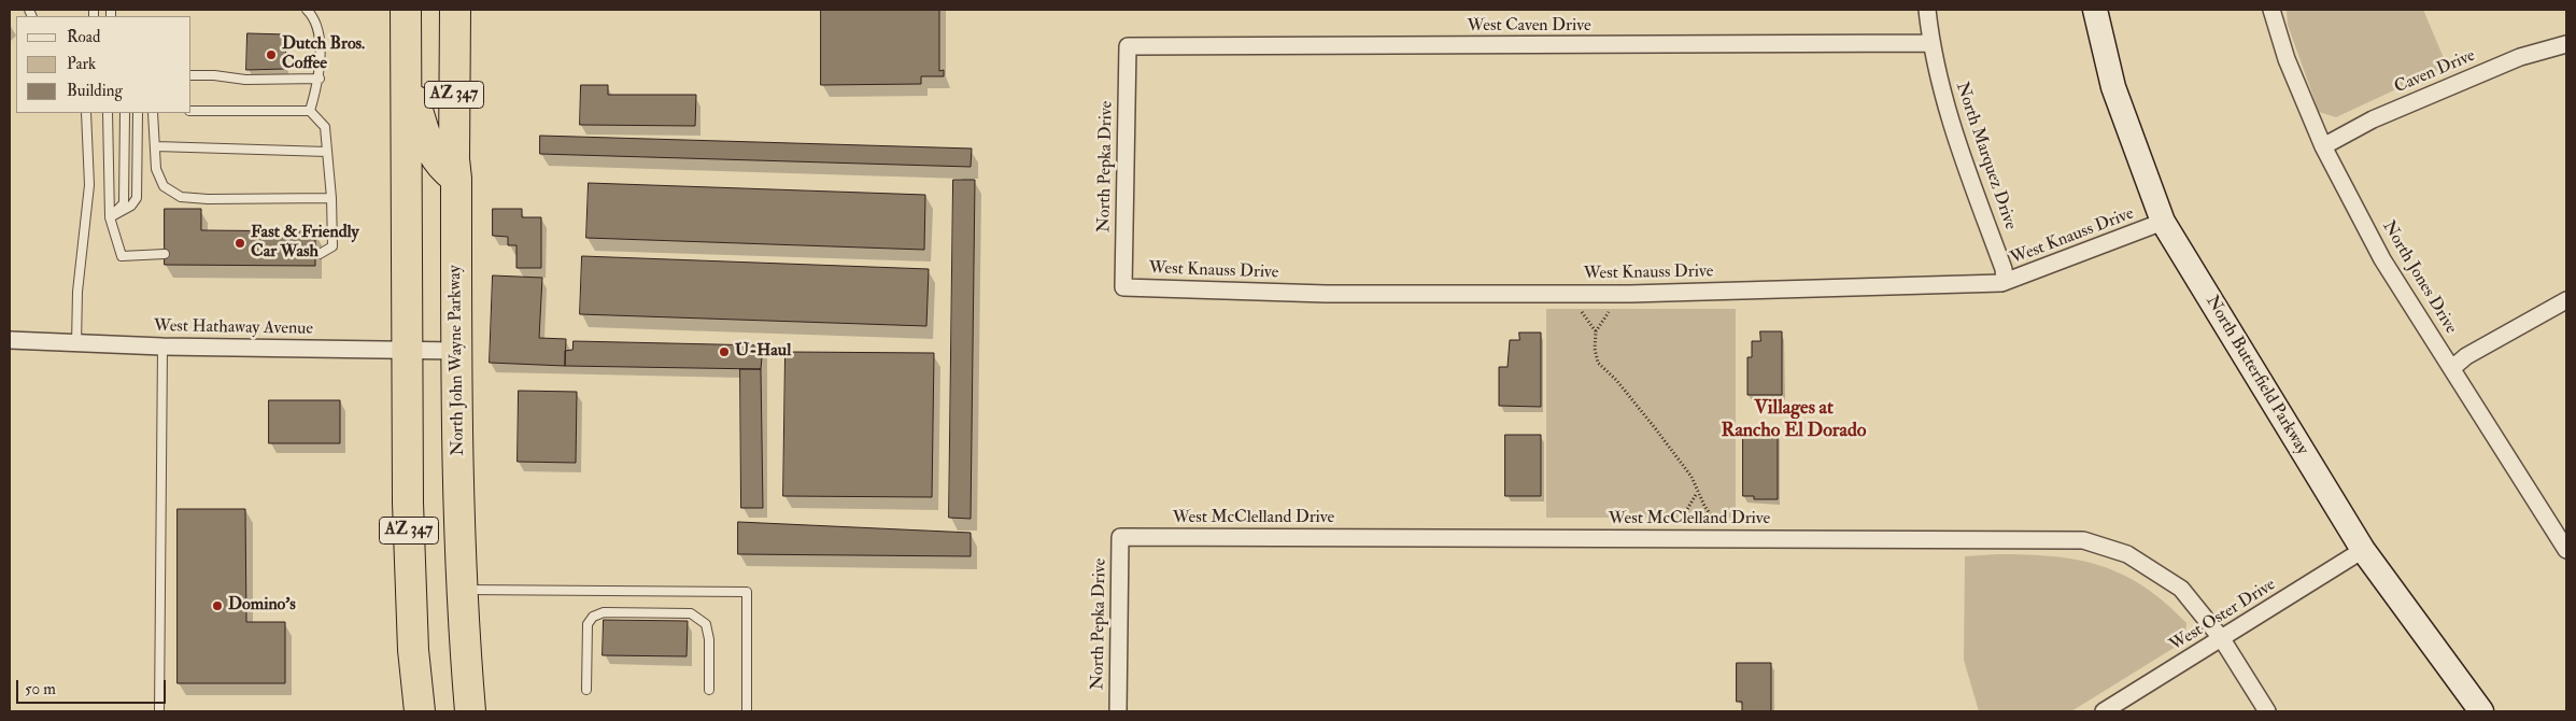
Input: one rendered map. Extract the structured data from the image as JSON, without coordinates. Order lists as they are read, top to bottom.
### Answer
{
  "streets": {
    "highway": ["AZ 347", "North John Wayne Parkway"],
    "street": [
      "West Caven Drive",
      "Caven Drive",
      "North Marquez Drive",
      "North Pepka Drive",
      "West Knauss Drive",
      "North Jones Drive",
      "West Hathaway Avenue",
      "North Butterfield Parkway",
      "West McClelland Drive",
      "West Oster Drive"
    ]
  },
  "crossings": [
    ["West Caven Drive", "North Marquez Drive"],
    ["West Caven Drive", "North Pepka Drive"],
    ["Caven Drive", "North Jones Drive"],
    ["AZ 347", "West Hathaway Avenue"],
    ["North Marquez Drive", "West Knauss Drive"],
    ["North Pepka Drive", "West Knauss Drive"],
    ["North Pepka Drive", "West McClelland Drive"],
    ["West Knauss Drive", "North Butterfield Parkway"],
    ["West Hathaway Avenue", "North John Wayne Parkway"],
    ["North Butterfield Parkway", "West Oster Drive"],
    ["West McClelland Drive", "West Oster Drive"]
  ],
  "districts": ["Villages at Rancho El Dorado"],
  "places": [
    "Dutch Bros. Coffee",
    "Fast & Friendly Car Wash",
    "U-Haul",
    "Domino's"
  ],
  "legend": ["Road", "Park", "Building"],
  "scale_bar": "50 m"
}
